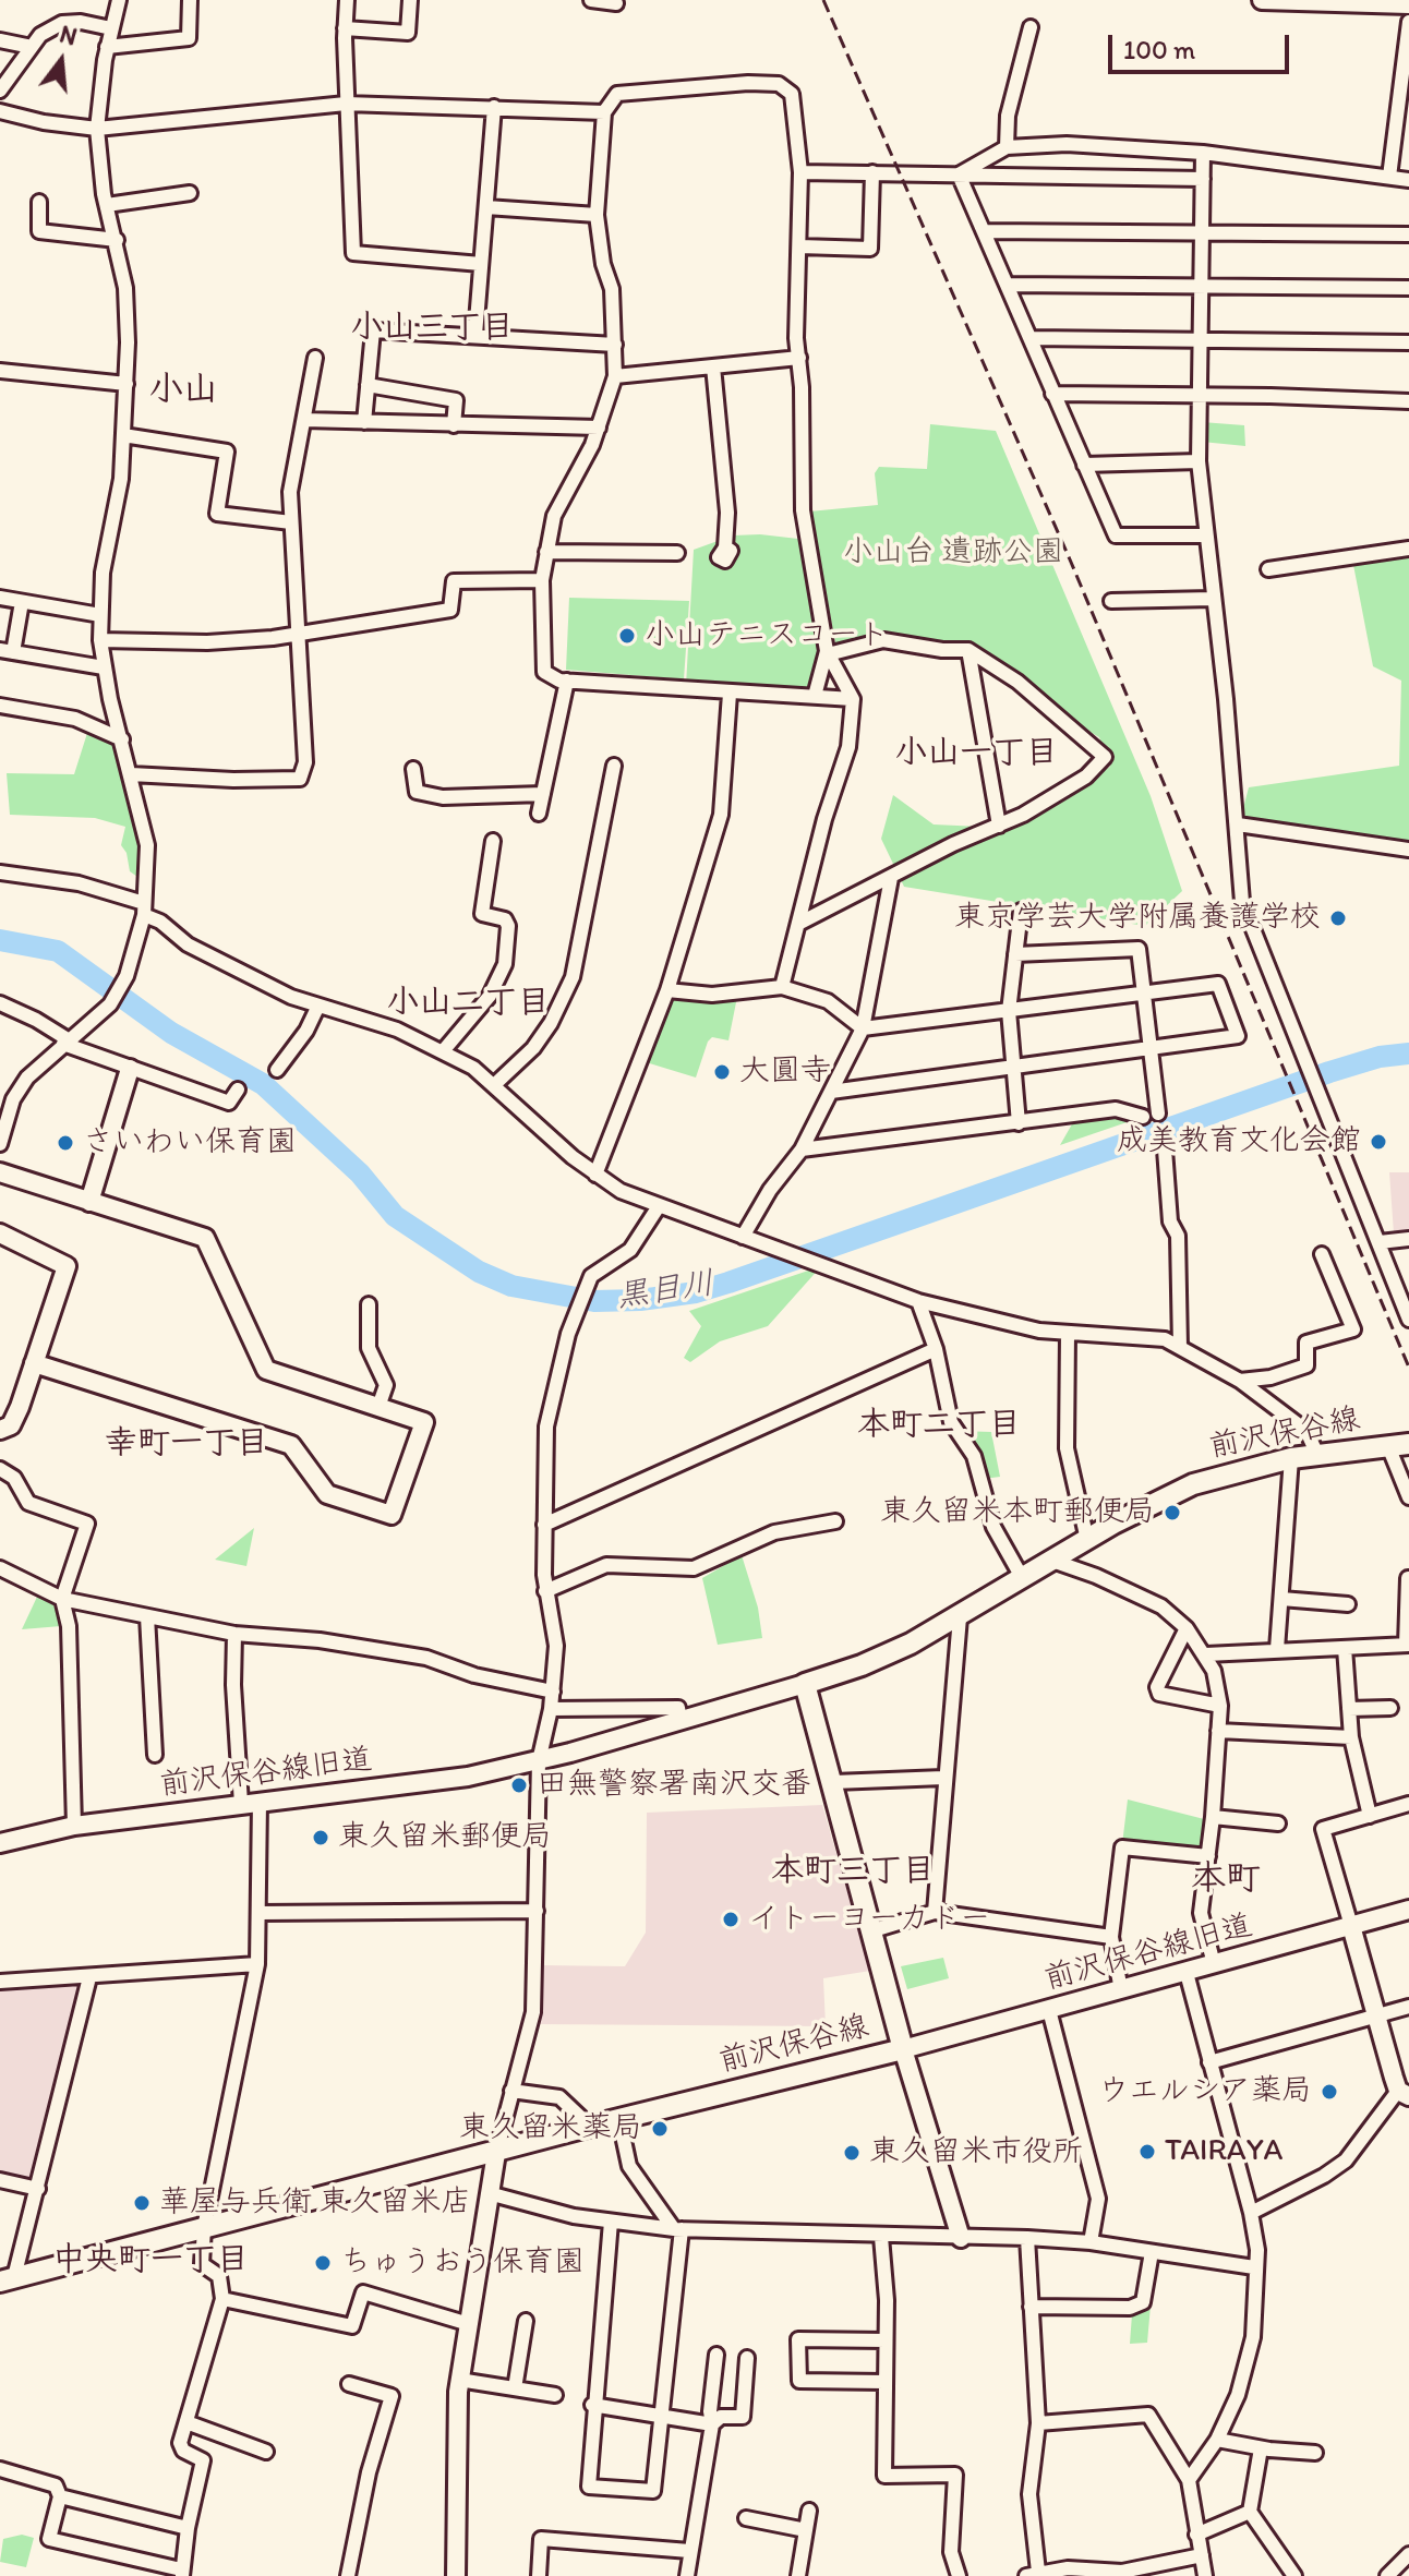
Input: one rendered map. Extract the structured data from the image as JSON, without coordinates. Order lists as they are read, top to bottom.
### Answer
{
  "streets": {
    "main road": ["前沢保谷線"],
    "street": ["前沢保谷線旧道"]
  },
  "crossings": [
    ["前沢保谷線", "前沢保谷線旧道"]
  ],
  "districts": [
    "小山三丁目",
    "小山",
    "小山一丁目",
    "小山二丁目",
    "本町二丁目",
    "幸町一丁目",
    "本町三丁目",
    "本町",
    "中央町一丁目"
  ],
  "water": ["黒目川"],
  "parks": ["小山台 遺跡公園"],
  "places": [
    "小山テニスコート",
    "東京学芸大学附属養護学校",
    "大圓寺",
    "成美教育文化会館",
    "さいわい保育園",
    "東久留米本町郵便局",
    "田無警察署南沢交番",
    "東久留米郵便局",
    "イトーヨーカドー",
    "ウエルシア薬局",
    "東久留米薬局",
    "TAIRAYA",
    "東久留米市役所",
    "華屋与兵衛 東久留米店",
    "ちゅうおう保育園"
  ],
  "scale_bar": "100 m",
  "north": "top"
}
